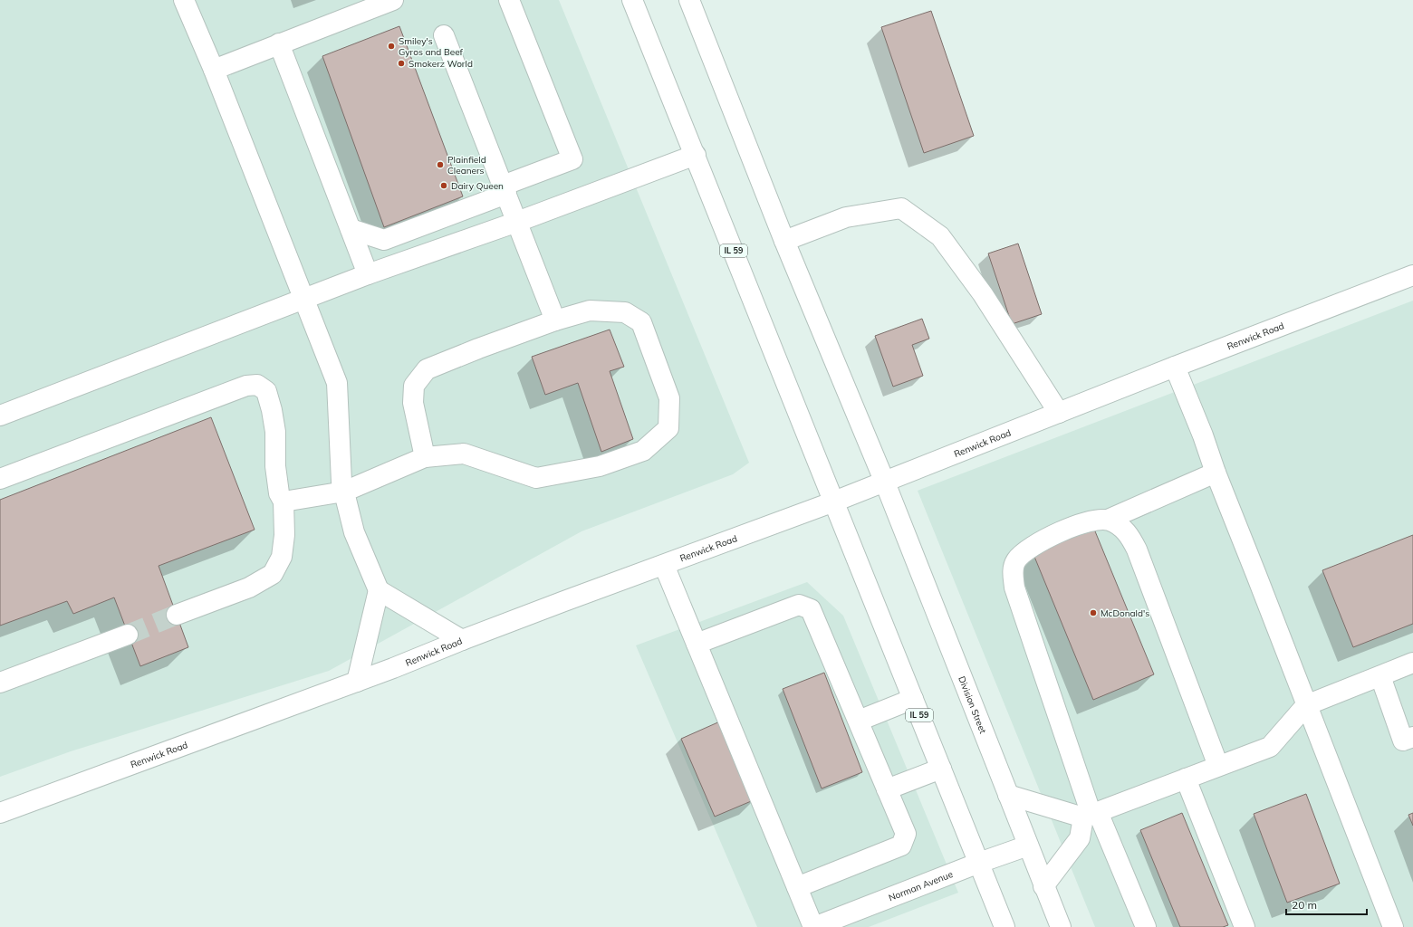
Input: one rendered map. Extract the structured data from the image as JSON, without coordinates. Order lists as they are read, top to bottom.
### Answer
{
  "streets": {
    "street": [
      "IL 59",
      "Renwick Road",
      "Division Street",
      "Norman Avenue"
    ]
  },
  "crossings": [
    ["IL 59", "Renwick Road"],
    ["IL 59", "Norman Avenue"],
    ["Renwick Road", "Division Street"],
    ["Division Street", "Norman Avenue"]
  ],
  "places": [
    "Smiley's Gyros and Beef",
    "Smokerz World",
    "Plainfield Cleaners",
    "Dairy Queen",
    "McDonald's"
  ],
  "scale_bar": "20 m"
}
